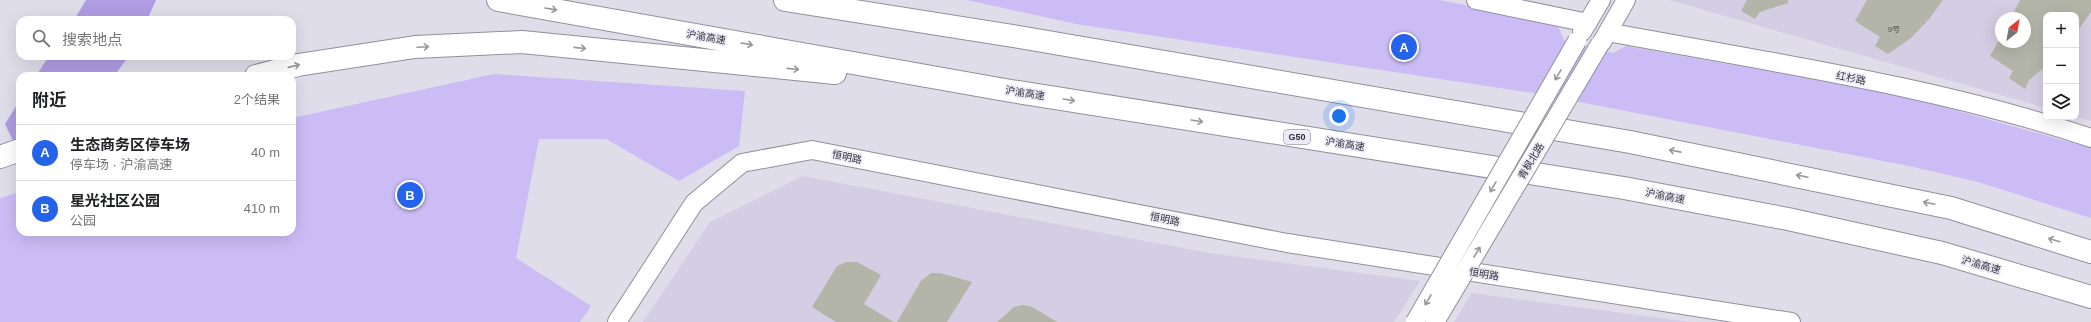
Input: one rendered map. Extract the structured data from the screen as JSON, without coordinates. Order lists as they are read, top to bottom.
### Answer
{
  "streets": {
    "highway": ["沪渝高速", "G50"],
    "street": ["红杉路", "恒明路", "青枫北路"]
  },
  "crossings": [
    ["红杉路", "青枫北路"]
  ],
  "house_numbers": ["9号"],
  "north": "top right",
  "page": {
    "map_buttons": ["+", "−"],
    "search": "搜索地点",
    "pins": ["A", "B"],
    "heading": ["附近", "2个结果"],
    "list": [
      {
        "mark": "A",
        "name": "生态商务区停车场",
        "note": "停车场 · 沪渝高速",
        "value": "40 m"
      },
      {
        "mark": "B",
        "name": "星光社区公园",
        "note": "公园",
        "value": "410 m"
      }
    ]
  }
}
